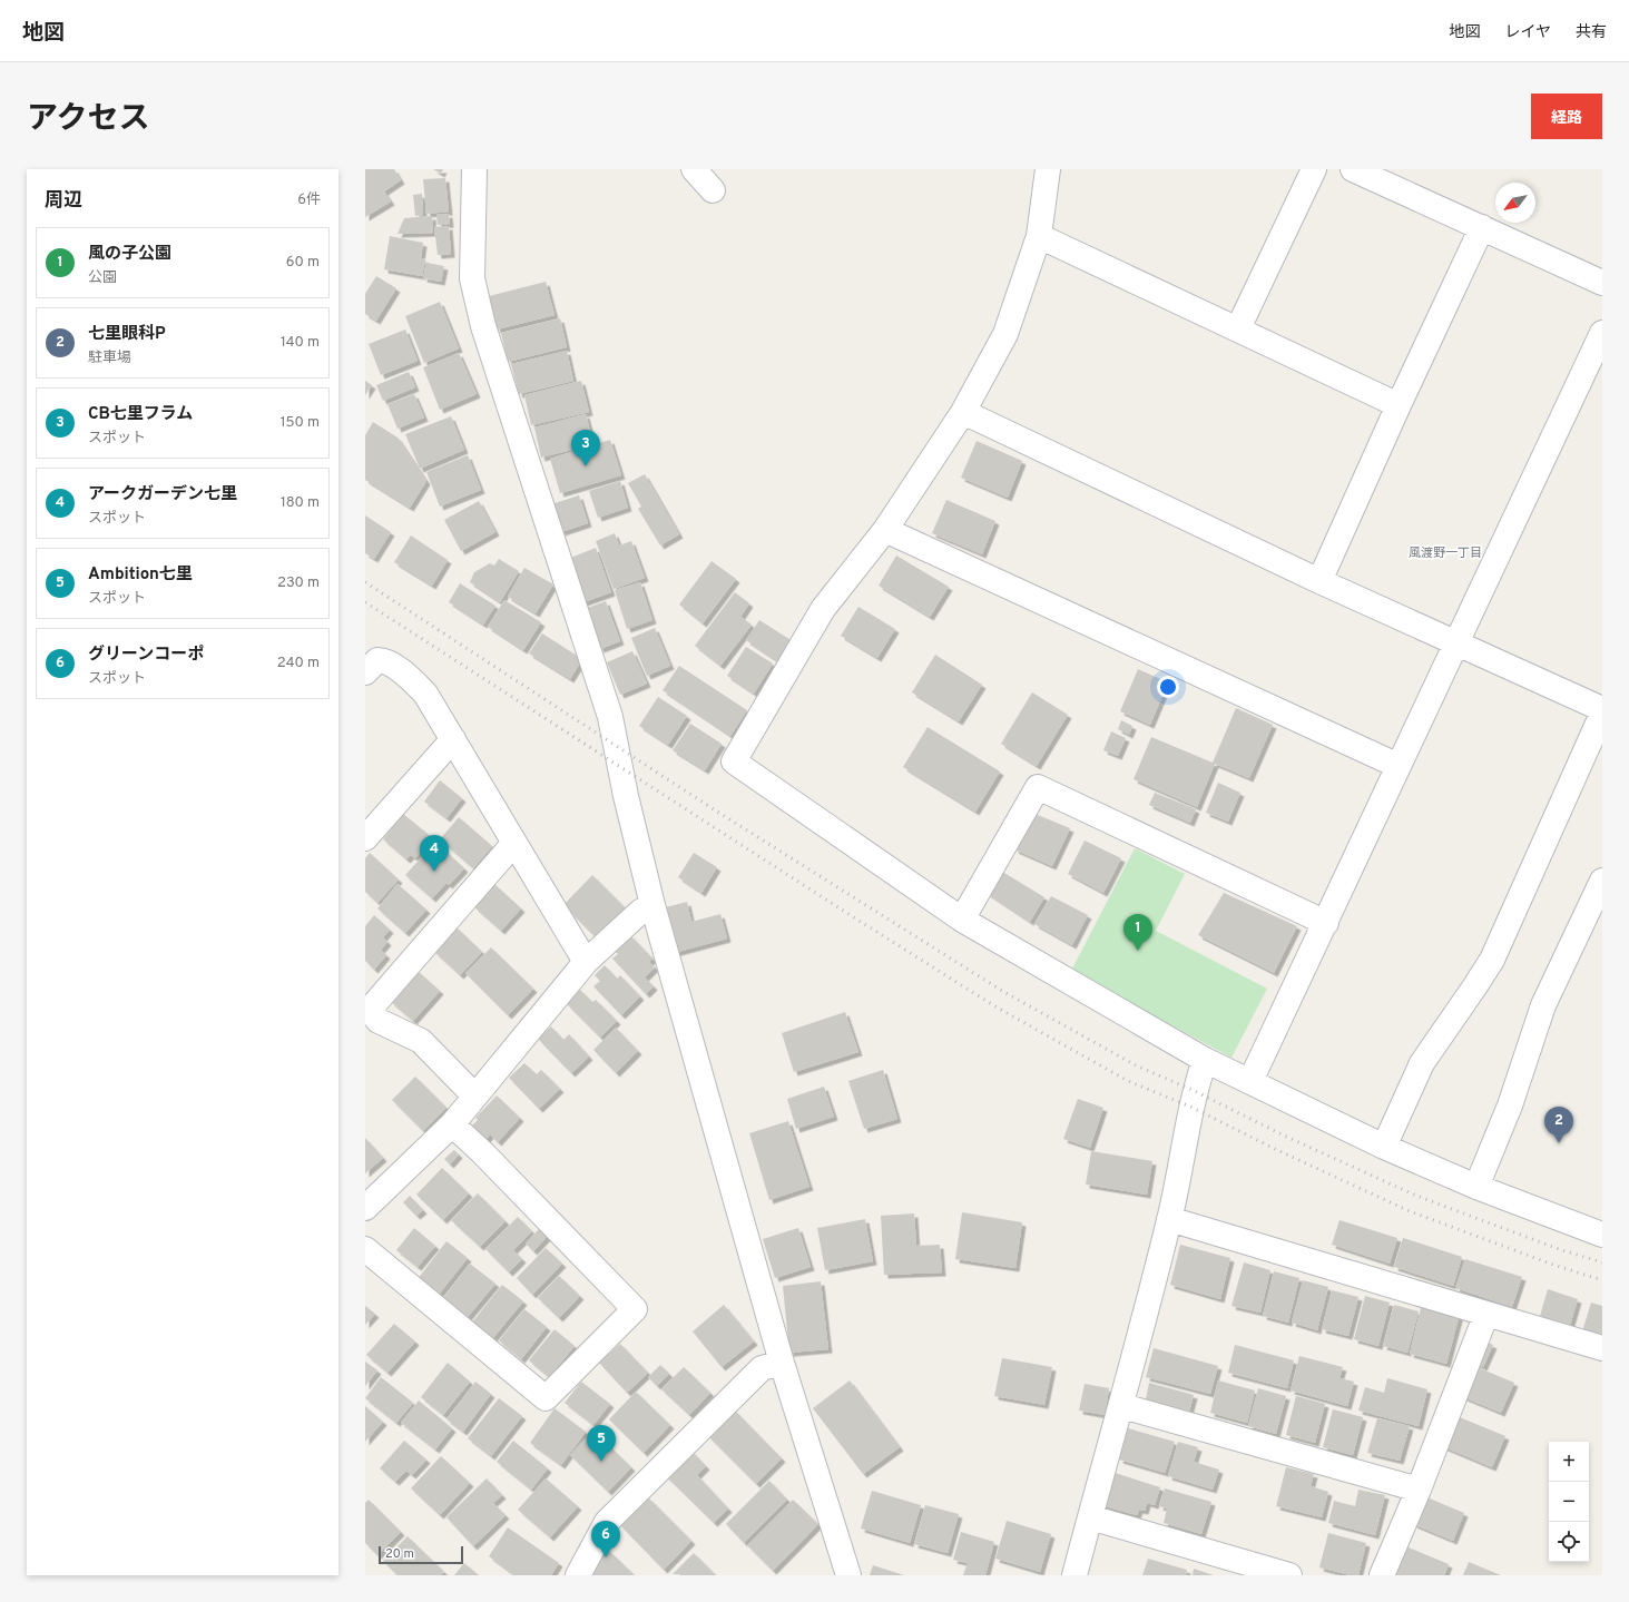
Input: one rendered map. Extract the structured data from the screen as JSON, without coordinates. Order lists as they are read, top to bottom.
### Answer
{
  "districts": ["風渡野一丁目"],
  "scale_bar": "20 m",
  "north": "bottom left",
  "page": {
    "header": "地図",
    "nav": ["地図", "レイヤ", "共有"],
    "title": "アクセス",
    "buttons": "経路",
    "heading": ["周辺", "6件"],
    "list": [
      {
        "mark": "1",
        "name": "風の子公園",
        "note": "公園",
        "value": "60 m"
      },
      {
        "mark": "2",
        "name": "七里眼科P",
        "note": "駐車場",
        "value": "140 m"
      },
      {
        "mark": "3",
        "name": "CB七里フラム",
        "note": "スポット",
        "value": "150 m"
      },
      {
        "mark": "4",
        "name": "アークガーデン七里",
        "note": "スポット",
        "value": "180 m"
      },
      {
        "mark": "5",
        "name": "Ambition七里",
        "note": "スポット",
        "value": "230 m"
      },
      {
        "mark": "6",
        "name": "グリーンコーポ",
        "note": "スポット",
        "value": "240 m"
      }
    ],
    "pins": [
      "3",
      "4",
      "1",
      "2",
      "5",
      "6"
    ],
    "map_buttons": ["+", "−"],
    "scale": "20 m"
  }
}
